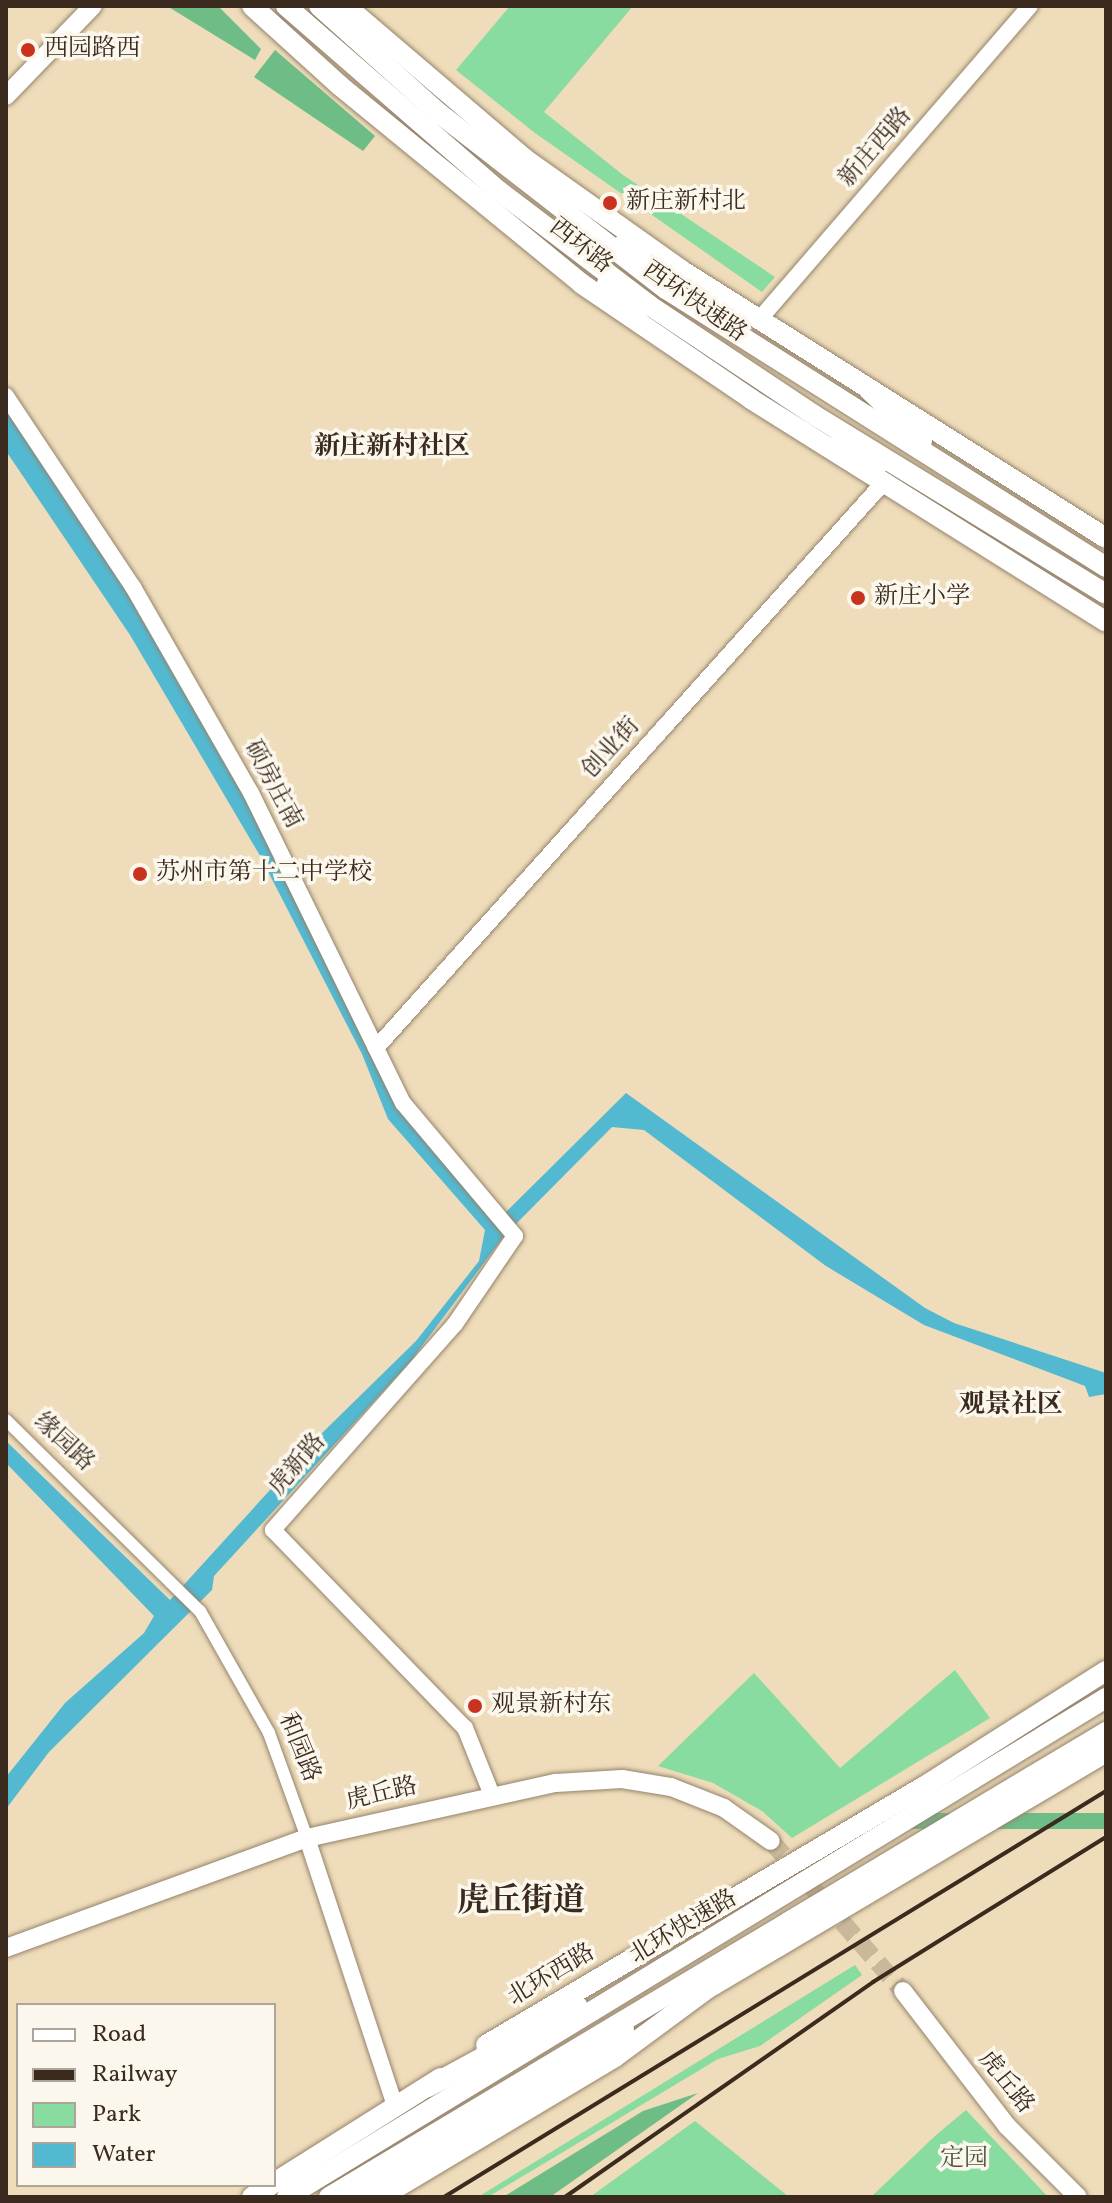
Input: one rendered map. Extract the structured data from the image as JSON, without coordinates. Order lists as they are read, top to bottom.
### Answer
{
  "streets": {
    "main road": [
      "西环路",
      "西环快速路",
      "虎丘路",
      "北环快速路",
      "北环西路"
    ],
    "street": [
      "新庄西路",
      "创业街",
      "硕房庄南",
      "缘园路",
      "虎新路",
      "和园路"
    ]
  },
  "crossings": [
    ["新庄西路", "西环路"],
    ["西环路", "创业街"],
    ["创业街", "硕房庄南"],
    ["硕房庄南", "虎新路"],
    ["缘园路", "和园路"],
    ["虎新路", "虎丘路"],
    ["和园路", "虎丘路"],
    ["和园路", "北环西路"]
  ],
  "districts": ["新庄新村社区", "观景社区", "虎丘街道"],
  "parks": ["定园"],
  "places": [
    "西园路西",
    "新庄新村北",
    "新庄小学",
    "苏州市第十二中学校",
    "观景新村东"
  ],
  "legend": [
    "Road",
    "Railway",
    "Park",
    "Water"
  ]
}
